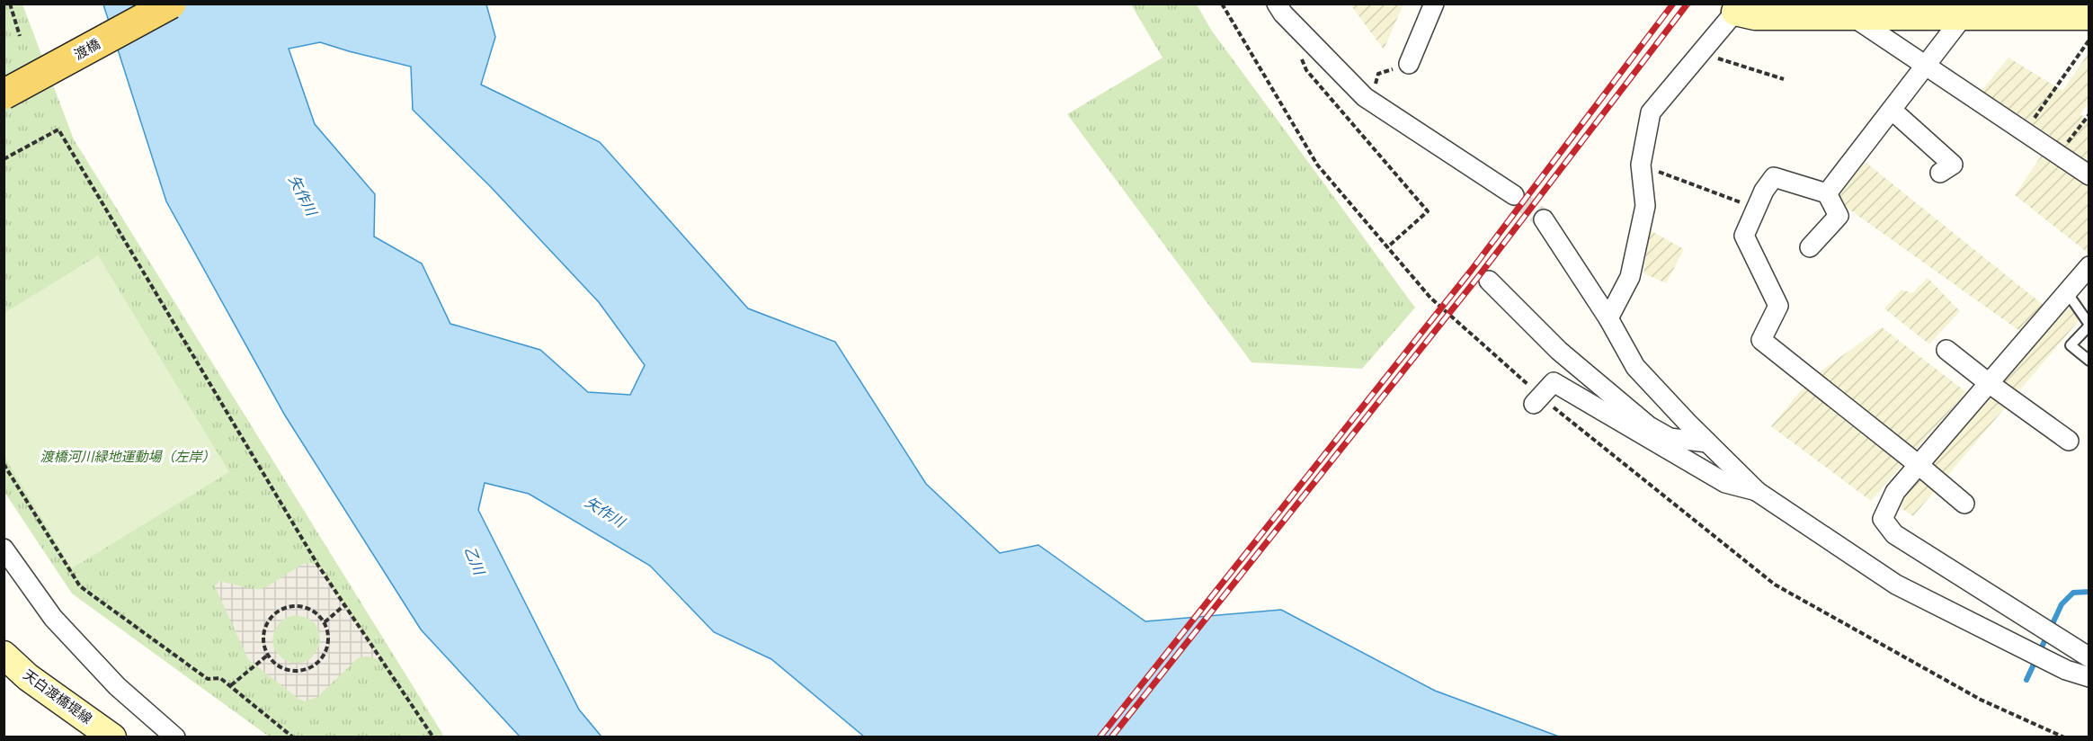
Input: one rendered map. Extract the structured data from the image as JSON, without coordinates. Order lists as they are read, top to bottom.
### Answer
{
  "streets": {
    "main road": ["渡橋"],
    "street": ["天白渡橋堤線"]
  },
  "water": ["矢作川", "乙川"],
  "parks": ["渡橋河川緑地運動場（左岸）"]
}
